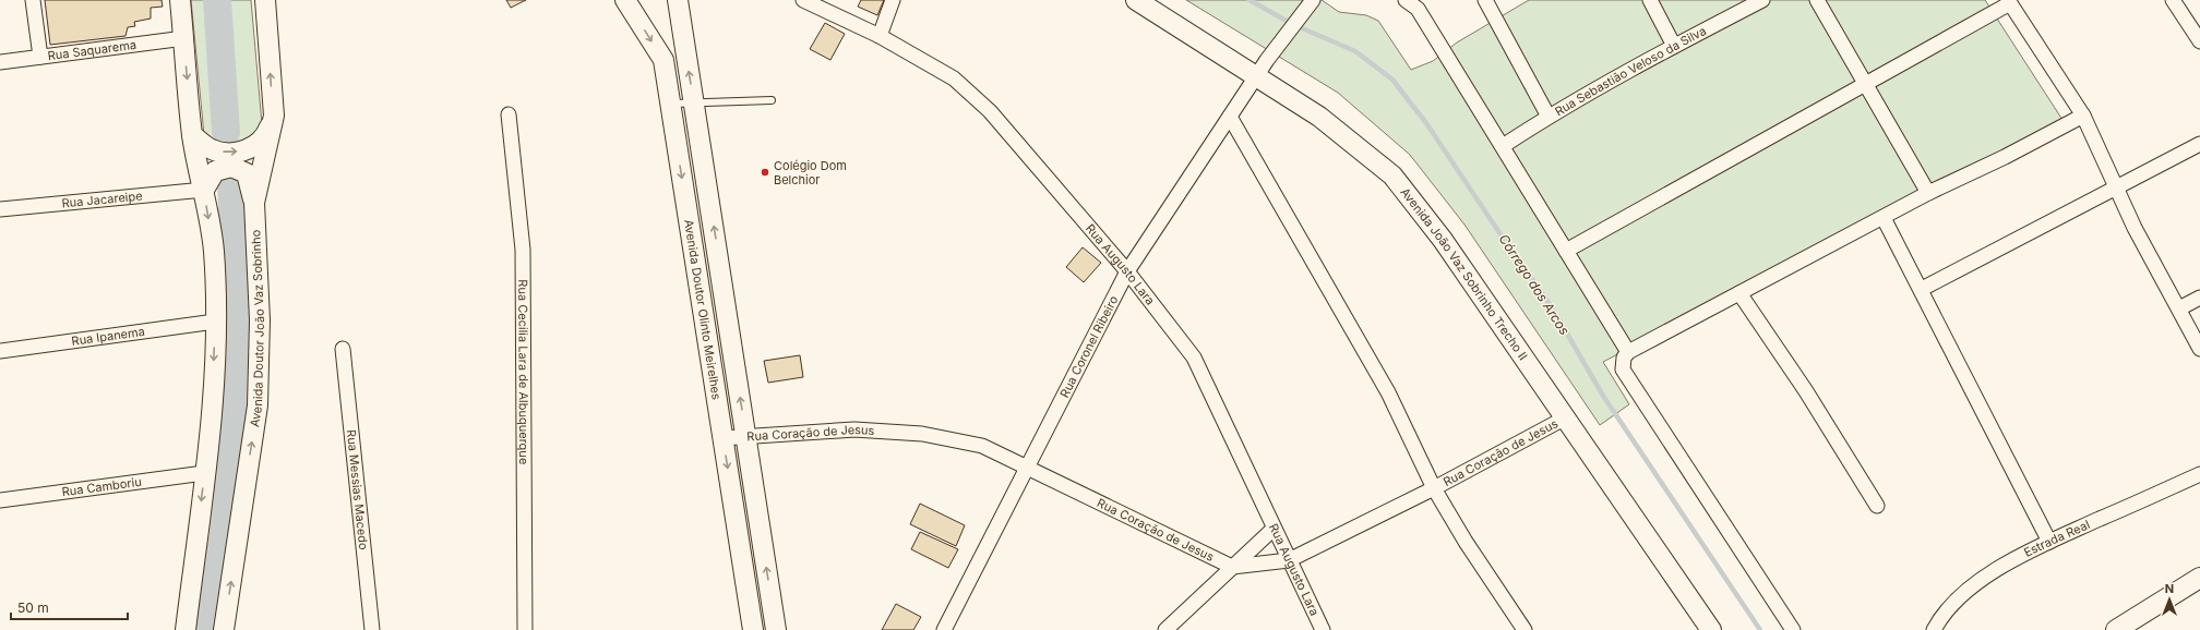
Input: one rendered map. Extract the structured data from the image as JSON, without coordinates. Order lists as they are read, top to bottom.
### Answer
{
  "streets": {
    "street": [
      "Rua Saquarema",
      "Rua Sebastião Veloso da Silva",
      "Rua Jacareipe",
      "Rua Augusto Lara",
      "Avenida João Vaz Sobrinho Trecho II",
      "Avenida Doutor Olinto Meirelhes",
      "Avenida Doutor João Vaz Sobrinho",
      "Rua Ipanema",
      "Rua Coronel Ribeiro",
      "Rua Cecilia Lara de Albuquerque",
      "Rua Coração de Jesus",
      "Rua Camboriu",
      "Rua Messias Macedo",
      "Estrada Real"
    ]
  },
  "crossings": [
    ["Rua Augusto Lara", "Rua Coronel Ribeiro"],
    ["Rua Augusto Lara", "Rua Coração de Jesus"],
    ["Avenida João Vaz Sobrinho Trecho II", "Rua Coronel Ribeiro"],
    ["Avenida João Vaz Sobrinho Trecho II", "Rua Coração de Jesus"],
    ["Avenida Doutor Olinto Meirelhes", "Rua Coração de Jesus"],
    ["Rua Coronel Ribeiro", "Rua Coração de Jesus"]
  ],
  "water": ["Córrego dos Arcos"],
  "places": ["Colégio Dom Belchior"],
  "scale_bar": "50 m",
  "north": "top"
}
